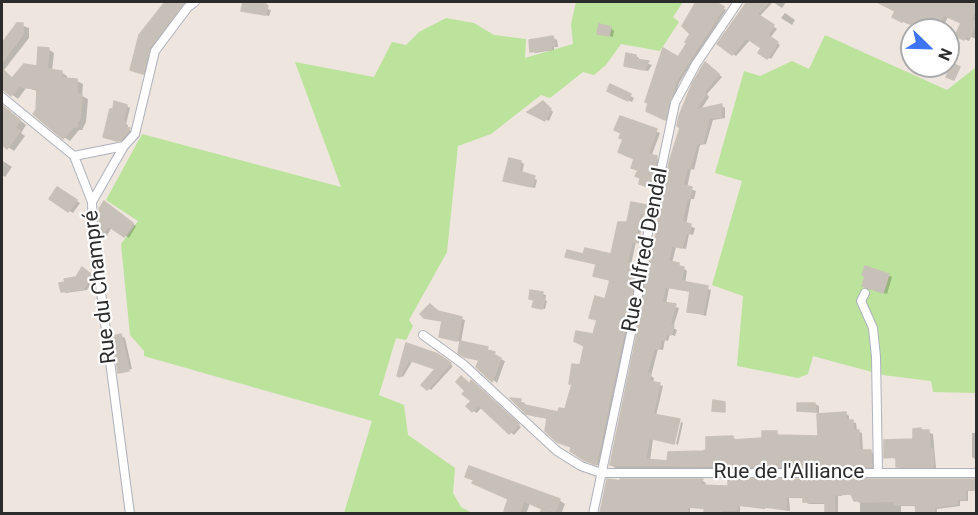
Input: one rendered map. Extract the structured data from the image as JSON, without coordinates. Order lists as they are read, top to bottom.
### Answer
{
  "streets": {
    "street": ["Rue Alfred Dendal", "Rue du Champré", "Rue de l'Alliance"]
  },
  "crossings": [
    ["Rue Alfred Dendal", "Rue de l'Alliance"]
  ],
  "north": "bottom right"
}
